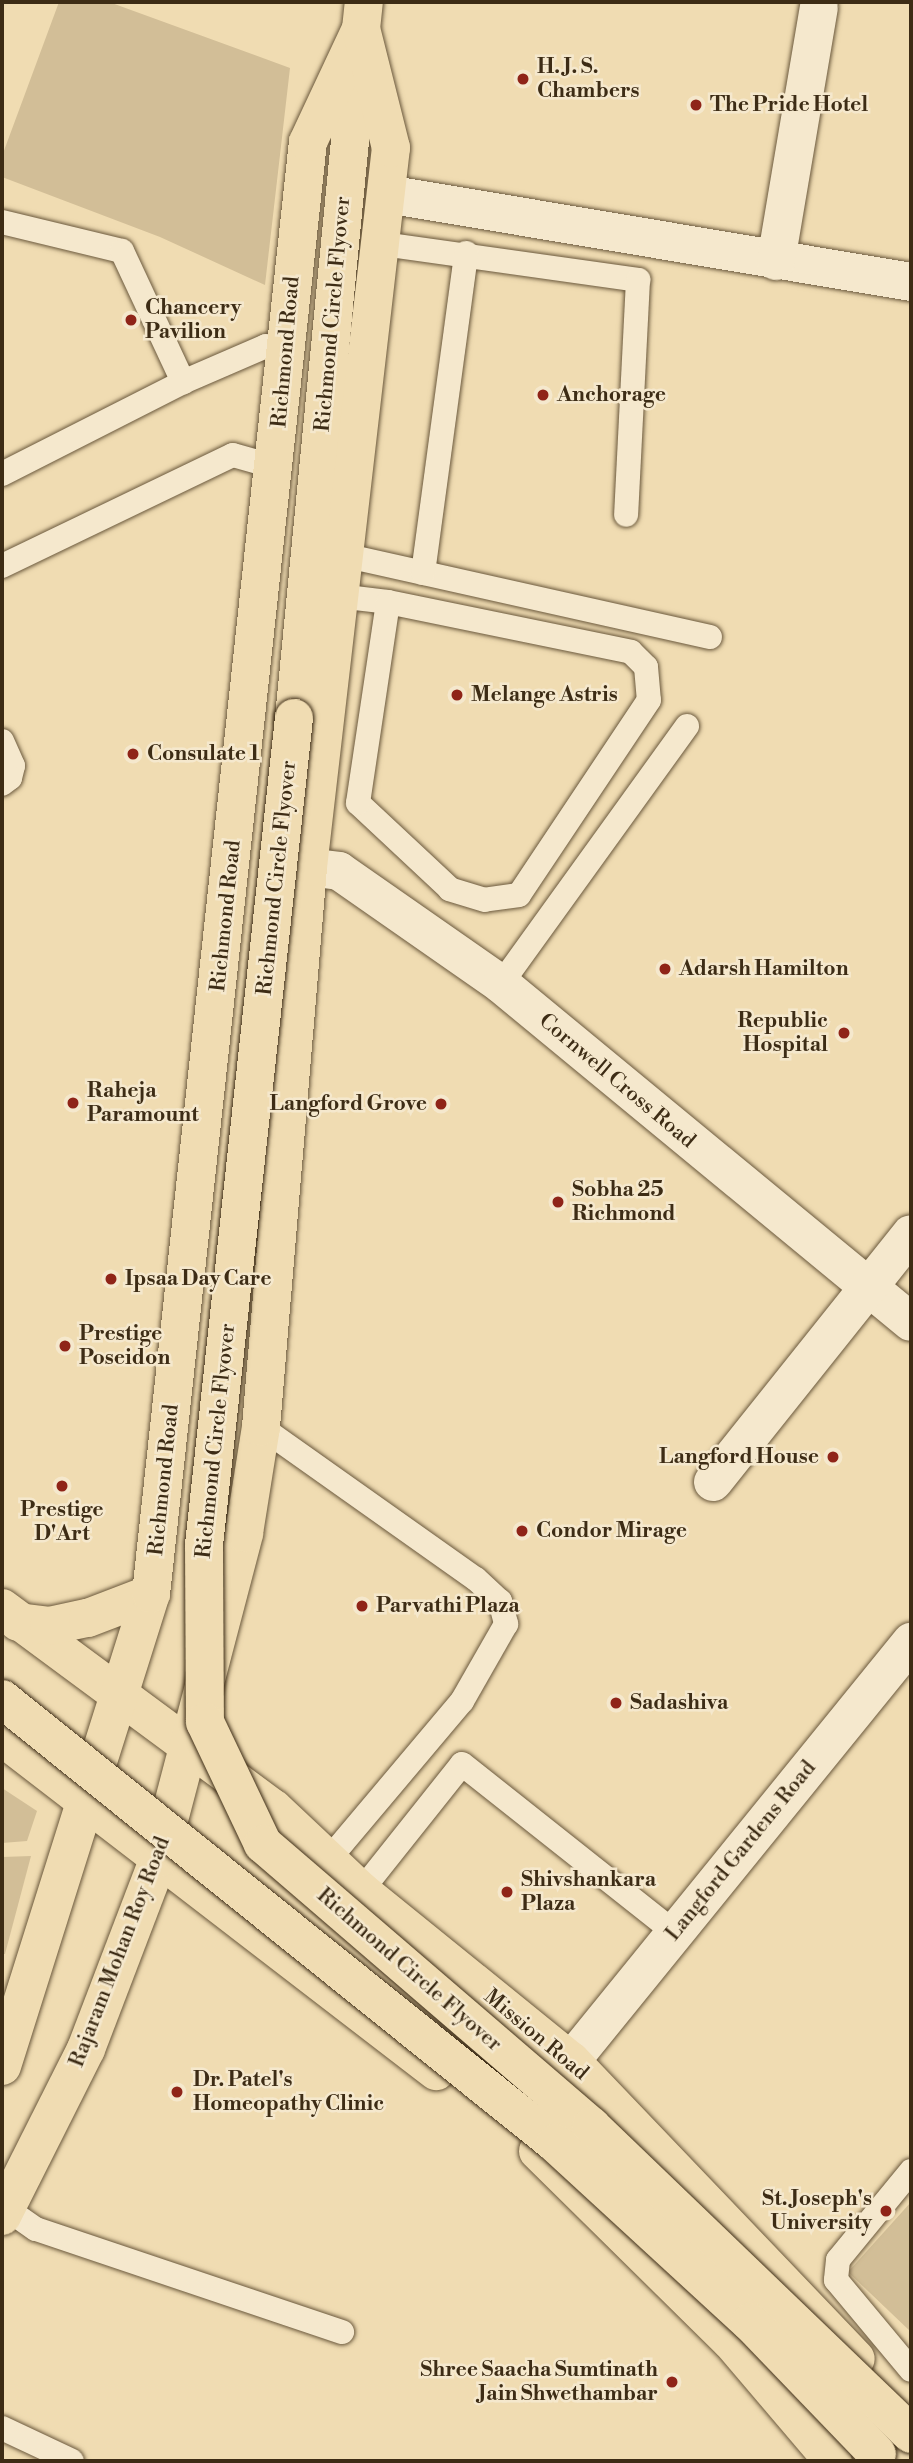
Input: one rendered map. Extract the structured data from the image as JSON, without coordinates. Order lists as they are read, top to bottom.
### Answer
{
  "streets": {
    "main road": [
      "Richmond Circle Flyover",
      "Richmond Road",
      "Rajaram Mohan Roy Road",
      "Mission Road"
    ],
    "street": ["Cornwell Cross Road", "Langford Gardens Road"]
  },
  "crossings": [
    ["Richmond Circle Flyover", "Richmond Road"],
    ["Richmond Road", "Mission Road"],
    ["Langford Gardens Road", "Mission Road"],
    ["Rajaram Mohan Roy Road", "Mission Road"]
  ],
  "places": [
    "H. J. S. Chambers",
    "The Pride Hotel",
    "Chancery Pavilion",
    "Anchorage",
    "Melange Astris",
    "Consulate 1",
    "Adarsh Hamilton",
    "Republic Hospital",
    "Raheja Paramount",
    "Langford Grove",
    "Sobha 25 Richmond",
    "Ipsaa Day Care",
    "Prestige Poseidon",
    "Langford House",
    "Prestige D'Art",
    "Condor Mirage",
    "Parvathi Plaza",
    "Sadashiva",
    "Shivshankara Plaza",
    "Dr. Patel's Homeopathy Clinic",
    "St. Joseph's University",
    "Shree Saacha Sumtinath Jain Shwethambar"
  ]
}
